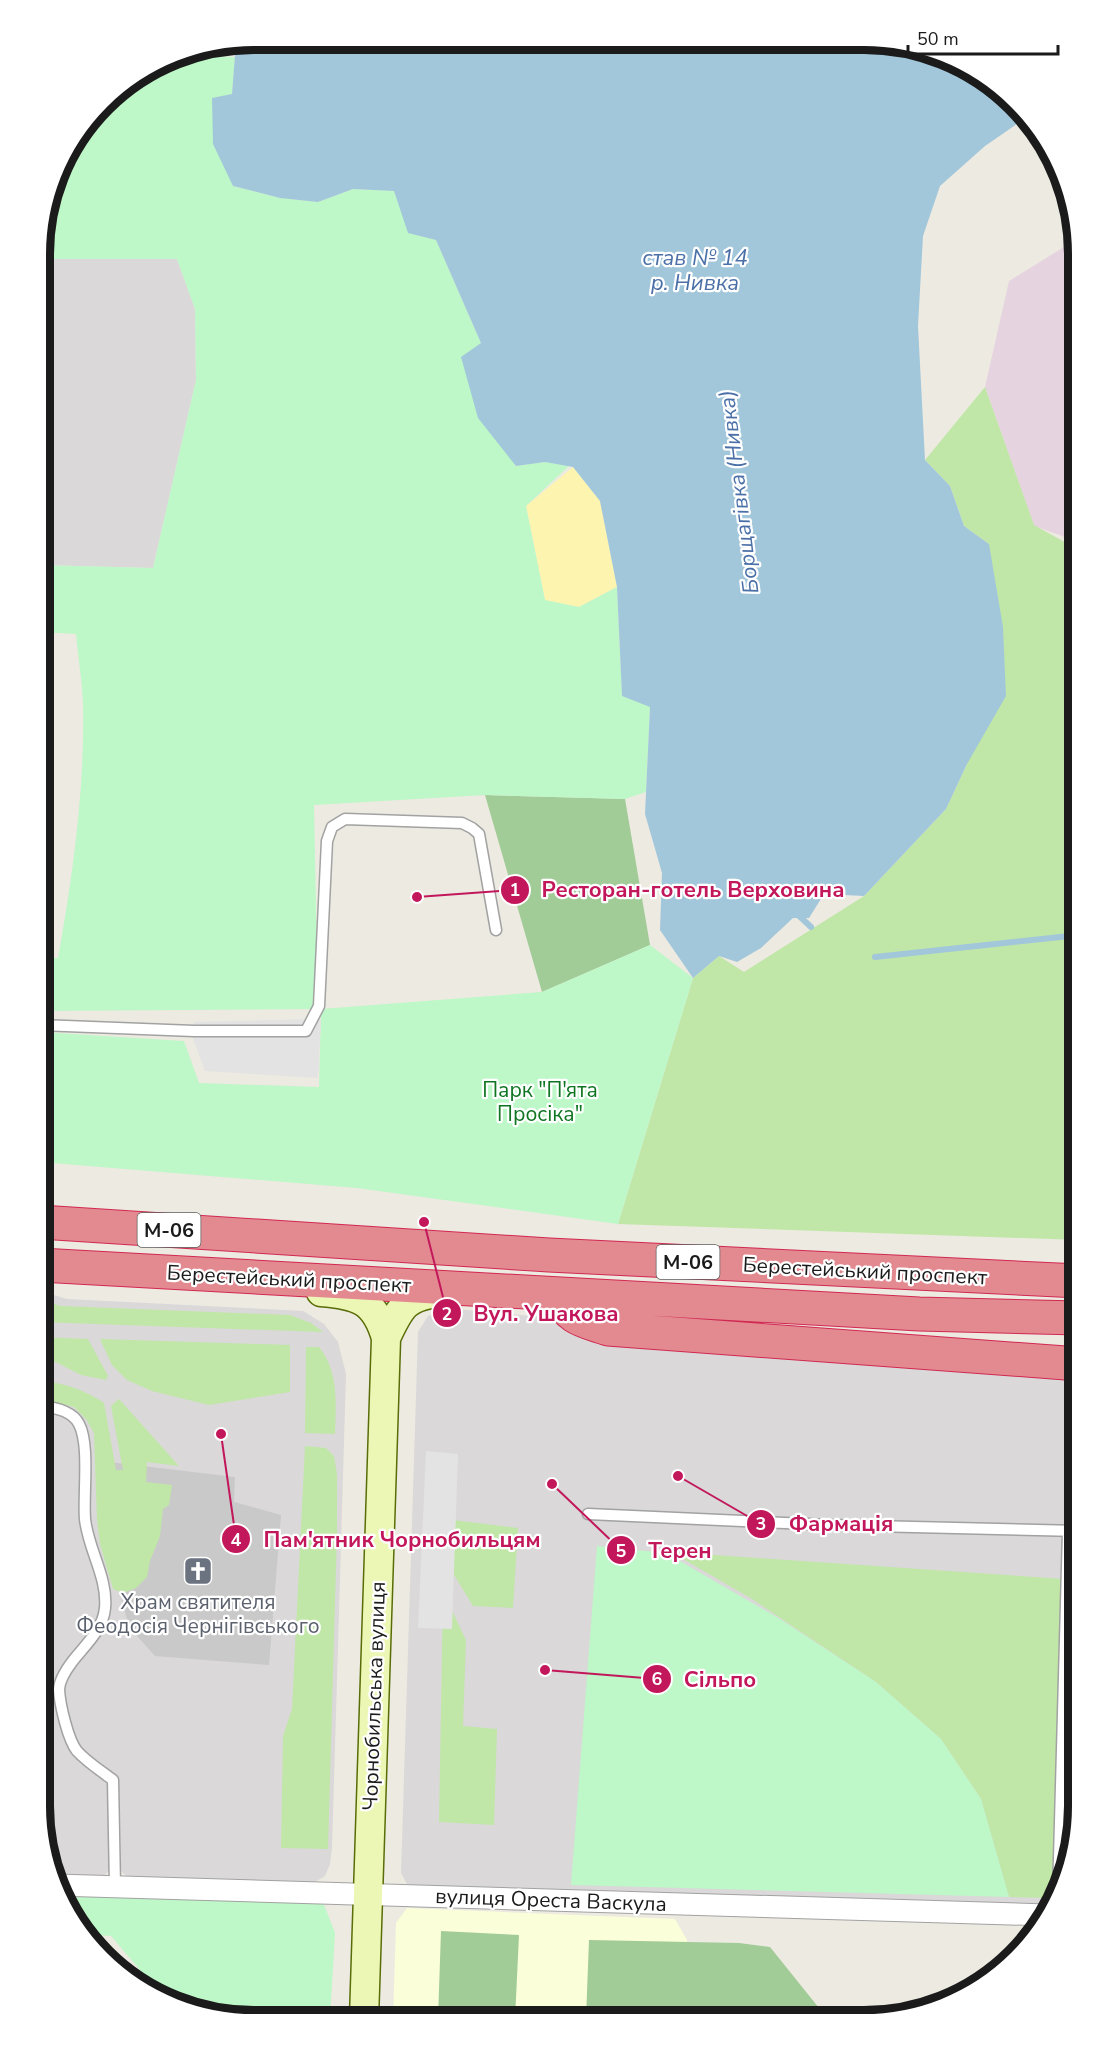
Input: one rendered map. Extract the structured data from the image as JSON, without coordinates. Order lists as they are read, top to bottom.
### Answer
{
  "streets": {
    "highway": ["М-06", "Берестейський проспект"],
    "main road": ["Чорнобильська вулиця"],
    "street": ["вулиця Ореста Васкула"]
  },
  "crossings": [
    ["Берестейський проспект", "Чорнобильська вулиця"],
    ["Чорнобильська вулиця", "вулиця Ореста Васкула"]
  ],
  "water": ["став № 14 р. Нивка", "Борщагівка (Нивка)"],
  "parks": ["Парк \"П'ята Просіка\""],
  "places": {
    "other": [
      "Ресторан-готель Верховина",
      "Вул. Ушакова",
      "Пам'ятник Чорнобильцям",
      "Фармація",
      "Терен",
      "Сільпо"
    ],
    "church": ["Храм святителя Феодосія Чернігівського"]
  },
  "scale_bar": "50 m"
}
